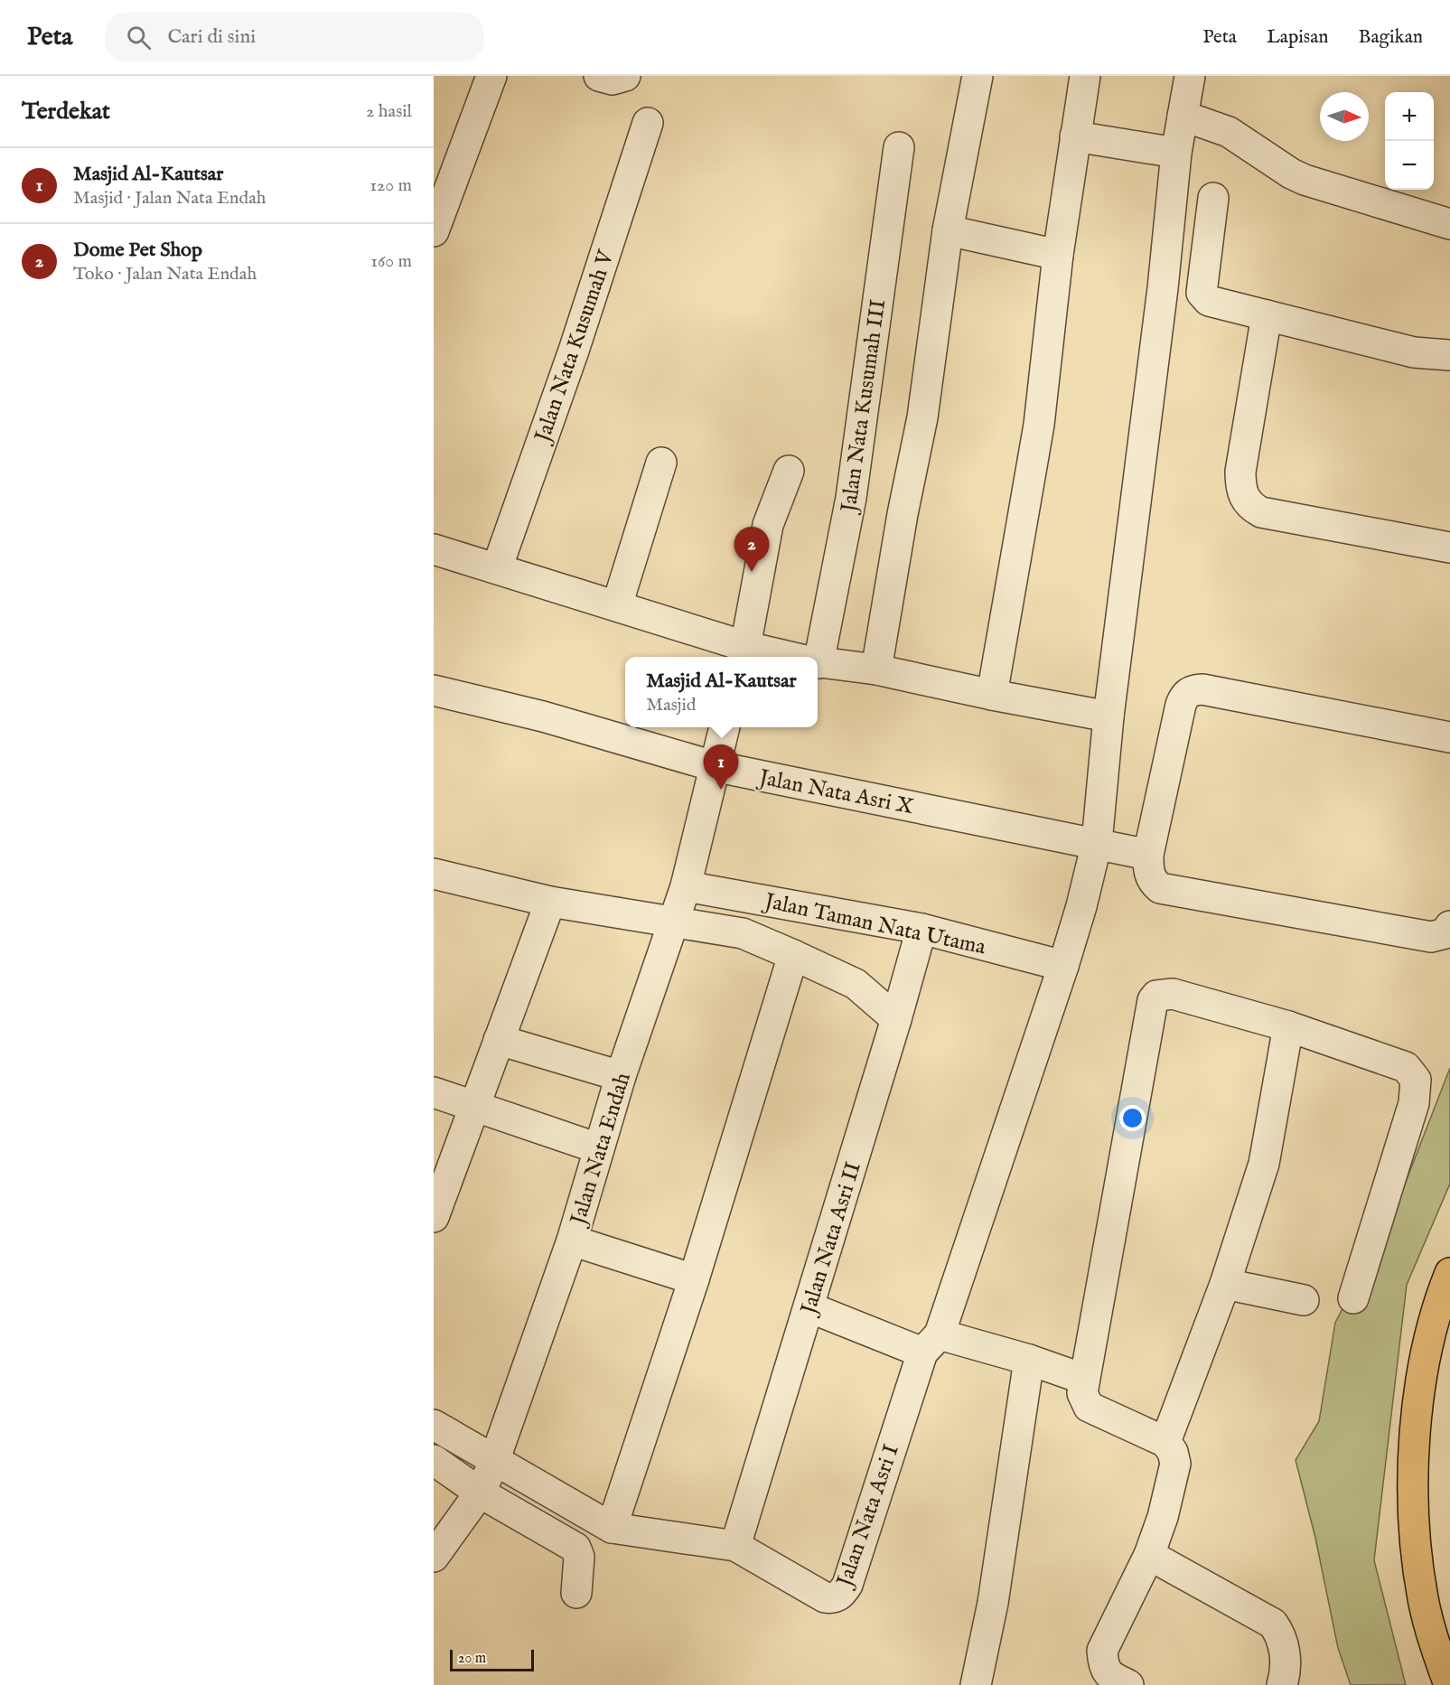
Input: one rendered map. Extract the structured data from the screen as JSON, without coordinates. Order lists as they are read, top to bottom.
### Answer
{
  "streets": {
    "street": [
      "Jalan Nata Kusumah V",
      "Jalan Nata Kusumah III",
      "Jalan Nata Asri X",
      "Jalan Taman Nata Utama",
      "Jalan Nata Endah",
      "Jalan Nata Asri II",
      "Jalan Nata Asri I"
    ]
  },
  "crossings": [
    ["Jalan Nata Asri X", "Jalan Nata Endah"],
    ["Jalan Taman Nata Utama", "Jalan Nata Endah"],
    ["Jalan Taman Nata Utama", "Jalan Nata Asri II"],
    ["Jalan Nata Endah", "Jalan Nata Asri I"],
    ["Jalan Nata Asri II", "Jalan Nata Asri I"]
  ],
  "scale_bar": "20 m",
  "north": "right",
  "page": {
    "header": "Peta",
    "search": "Cari di sini",
    "nav": ["Peta", "Lapisan", "Bagikan"],
    "heading": ["Terdekat", "2 hasil"],
    "map_buttons": ["+", "−"],
    "list": [
      {
        "mark": "1",
        "name": "Masjid Al-Kautsar",
        "note": "Masjid · Jalan Nata Endah",
        "value": "120 m"
      },
      {
        "mark": "2",
        "name": "Dome Pet Shop",
        "note": "Toko · Jalan Nata Endah",
        "value": "160 m"
      }
    ],
    "pins": ["2", "1"],
    "popup": ["Masjid Al-Kautsar", "Masjid"],
    "scale": "20 m"
  }
}
